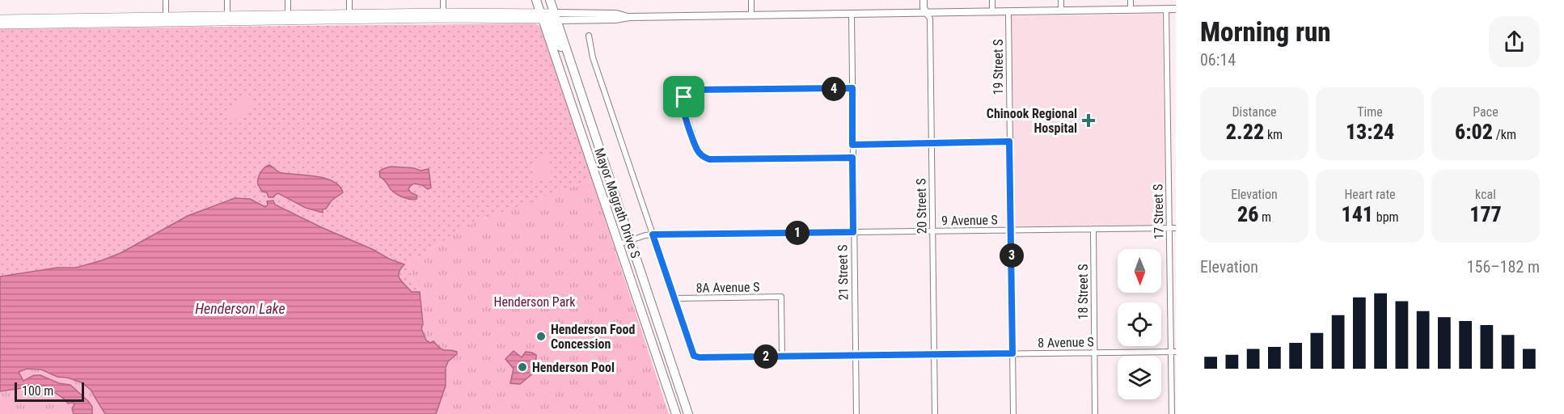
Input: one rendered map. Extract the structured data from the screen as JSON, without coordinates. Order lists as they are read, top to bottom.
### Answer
{
  "streets": {
    "main road": ["Mayor Magrath Drive S"],
    "street": [
      "19 Street S",
      "20 Street S",
      "17 Street S",
      "9 Avenue S",
      "21 Street S",
      "8A Avenue S",
      "18 Street S",
      "8 Avenue S"
    ]
  },
  "crossings": [
    ["19 Street S", "9 Avenue S"],
    ["19 Street S", "8 Avenue S"],
    ["Mayor Magrath Drive S", "9 Avenue S"],
    ["Mayor Magrath Drive S", "8A Avenue S"],
    ["Mayor Magrath Drive S", "8 Avenue S"],
    ["20 Street S", "9 Avenue S"],
    ["20 Street S", "8 Avenue S"],
    ["17 Street S", "9 Avenue S"],
    ["17 Street S", "8 Avenue S"],
    ["9 Avenue S", "21 Street S"],
    ["9 Avenue S", "18 Street S"],
    ["21 Street S", "8 Avenue S"],
    ["8A Avenue S", "8 Avenue S"],
    ["18 Street S", "8 Avenue S"]
  ],
  "water": ["Henderson Lake"],
  "parks": ["Henderson Park"],
  "places": {
    "health": ["Chinook Regional Hospital"],
    "other": ["Henderson Food Concession", "Henderson Pool"]
  },
  "scale_bar": "100 m",
  "north": "bottom",
  "page": {
    "heading": ["Morning run", "06:14"],
    "pins": [
      "4",
      "1",
      "3",
      "2"
    ],
    "stats": [
      ["Distance", "2.22 km"],
      ["Time", "13:24"],
      ["Pace", "6:02 /km"],
      ["Elevation", "26 m"],
      ["Heart rate", "141 bpm"],
      ["kcal", "177"]
    ],
    "chart": ["Elevation", "156–182 m"],
    "scale": "100 m"
  }
}
